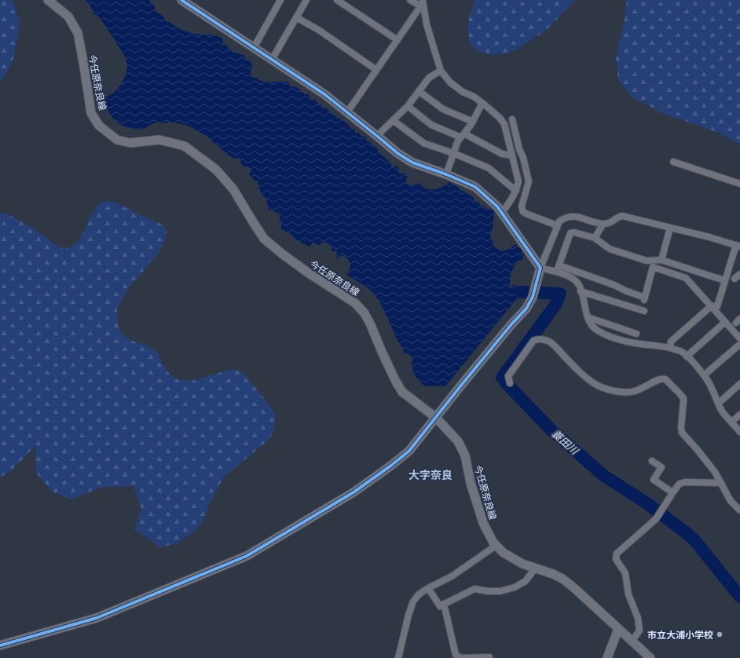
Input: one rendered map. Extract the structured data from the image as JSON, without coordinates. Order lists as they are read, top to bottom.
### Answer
{
  "streets": {
    "street": ["今任原奈良線"]
  },
  "districts": ["大字奈良"],
  "water": ["蓑田川"],
  "places": ["市立大浦小学校"]
}
